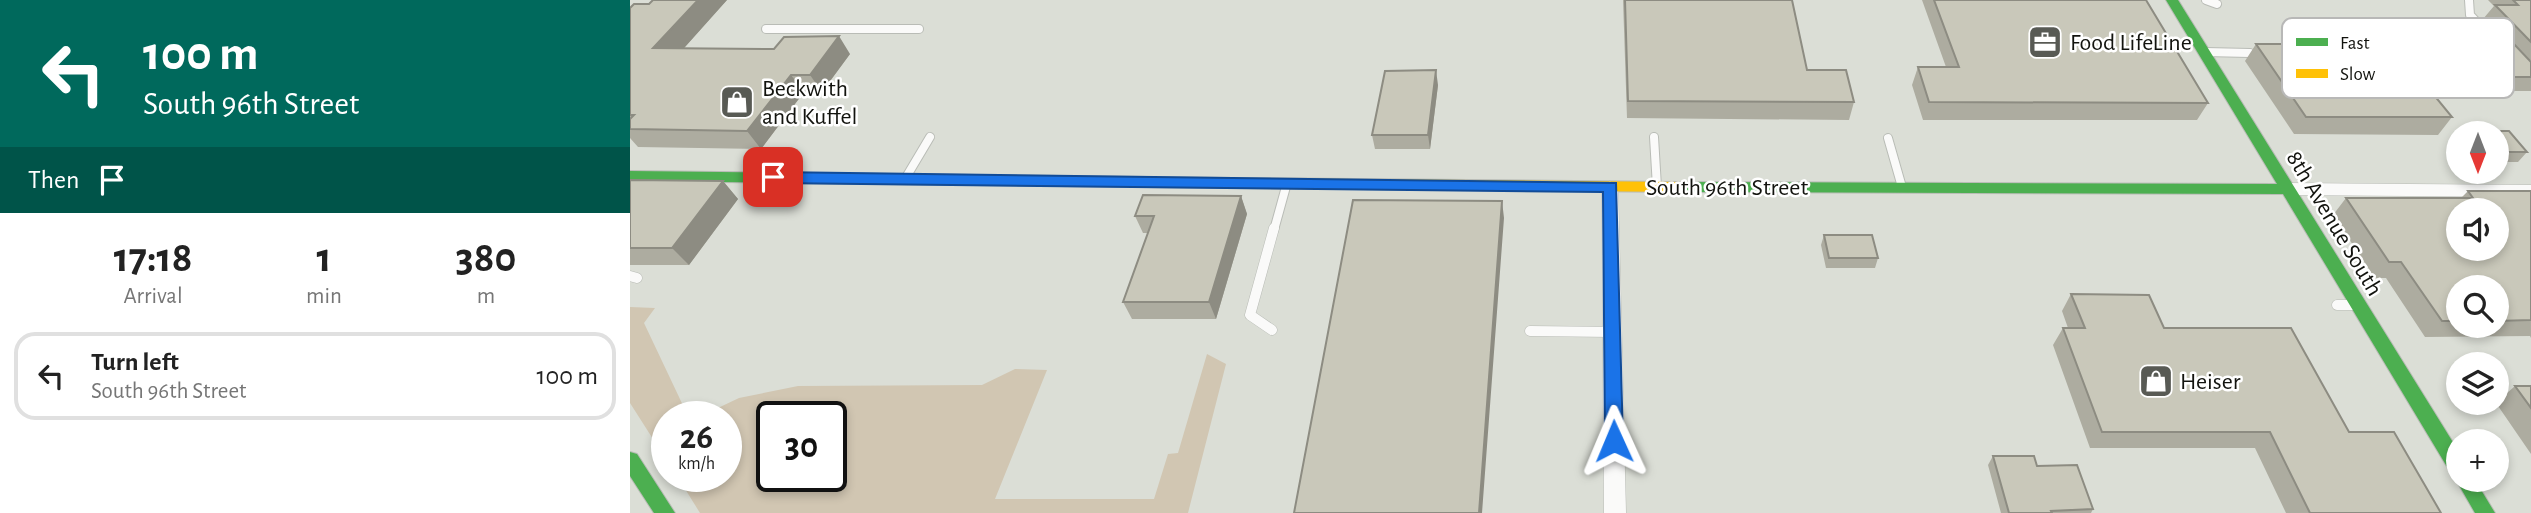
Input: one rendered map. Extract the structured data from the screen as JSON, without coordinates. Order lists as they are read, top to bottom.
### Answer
{
  "streets": {
    "main road": ["South 96th Street", "8th Avenue South"]
  },
  "crossings": [
    ["South 96th Street", "8th Avenue South"]
  ],
  "places": {
    "office": ["Food LifeLine"],
    "shop": ["Beckwith and Kuffel", "Heiser"]
  },
  "legend": ["Fast", "Slow"],
  "north": "bottom",
  "page": {
    "turn": ["100 m", "South 96th Street"],
    "map_buttons": "+",
    "then": "Then",
    "eta": [
      "17:18",
      "Arrival",
      "1",
      "min",
      "380",
      "m"
    ],
    "list": [
      {
        "name": "Turn left",
        "note": "South 96th Street",
        "value": "100 m"
      }
    ],
    "speed": "26 km/h",
    "limit": "30"
  }
}
